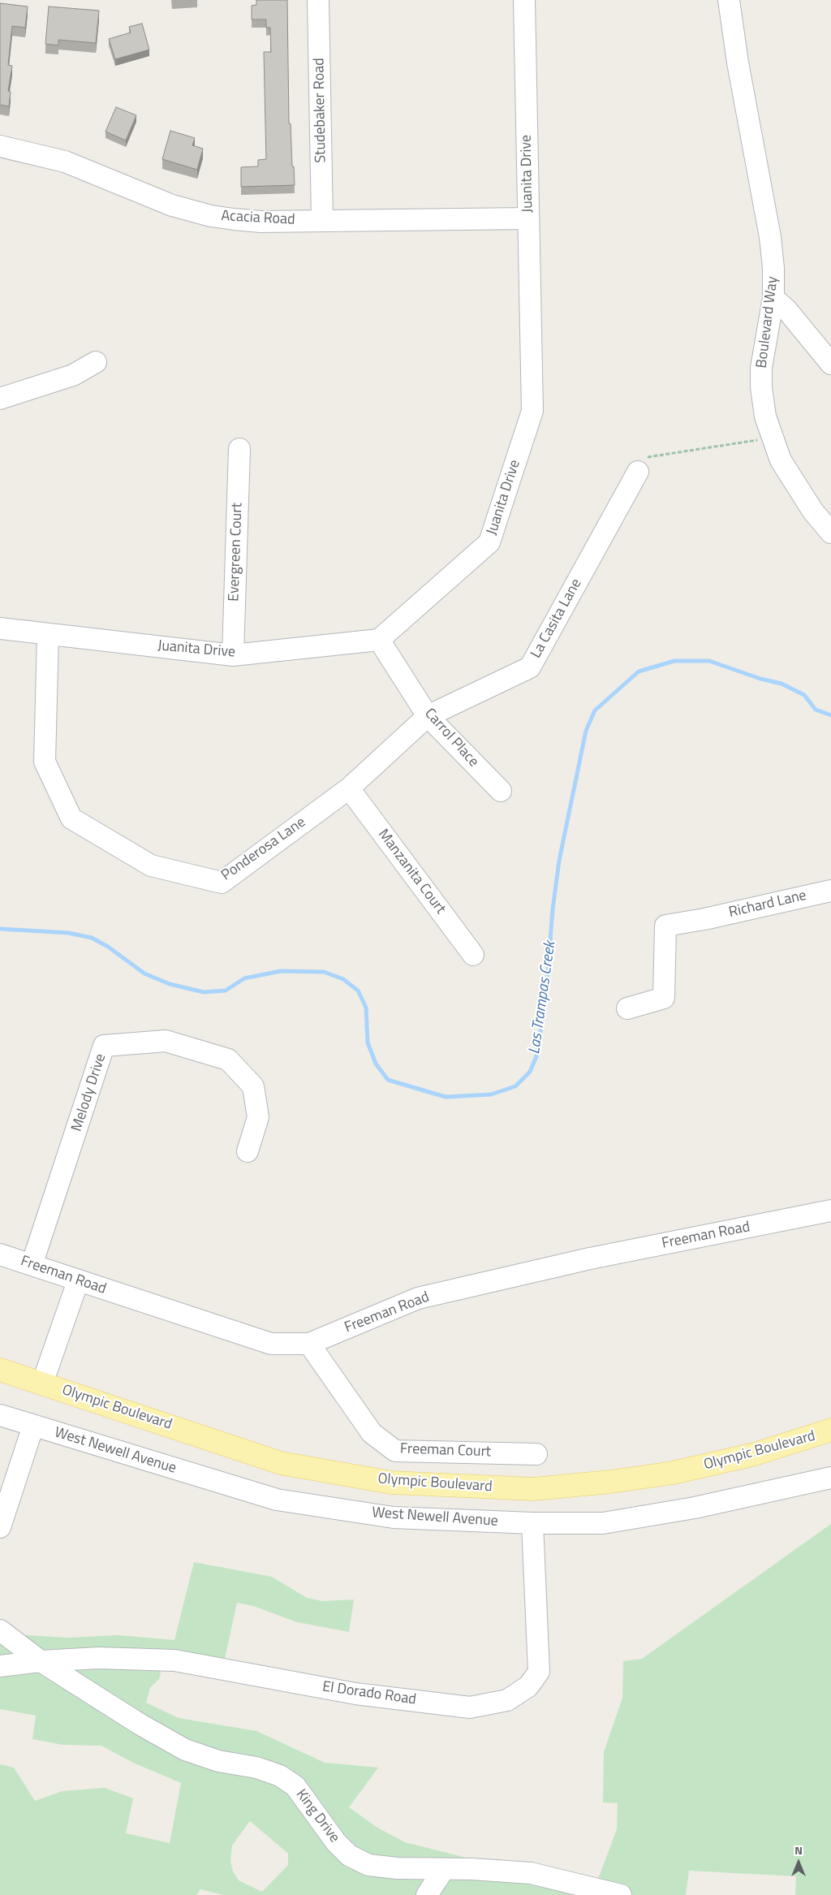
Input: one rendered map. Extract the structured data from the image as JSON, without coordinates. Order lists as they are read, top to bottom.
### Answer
{
  "streets": {
    "main road": ["Olympic Boulevard"],
    "street": [
      "Studebaker Road",
      "Juanita Drive",
      "Acacia Road",
      "Boulevard Way",
      "Evergreen Court",
      "La Casita Lane",
      "Carrol Place",
      "Ponderosa Lane",
      "Manzanita Court",
      "Richard Lane",
      "Melody Drive",
      "Freeman Road",
      "West Newell Avenue",
      "Freeman Court",
      "El Dorado Road",
      "King Drive"
    ]
  },
  "crossings": [
    ["Studebaker Road", "Acacia Road"],
    ["Juanita Drive", "Acacia Road"],
    ["Juanita Drive", "Evergreen Court"],
    ["Juanita Drive", "Carrol Place"],
    ["Juanita Drive", "Ponderosa Lane"],
    ["La Casita Lane", "Carrol Place"],
    ["La Casita Lane", "Ponderosa Lane"],
    ["Carrol Place", "Ponderosa Lane"],
    ["Ponderosa Lane", "Manzanita Court"],
    ["Melody Drive", "Freeman Road"],
    ["Freeman Road", "Freeman Court"],
    ["West Newell Avenue", "El Dorado Road"],
    ["El Dorado Road", "King Drive"]
  ],
  "water": ["Las Trampas Creek"],
  "north": "top"
}
